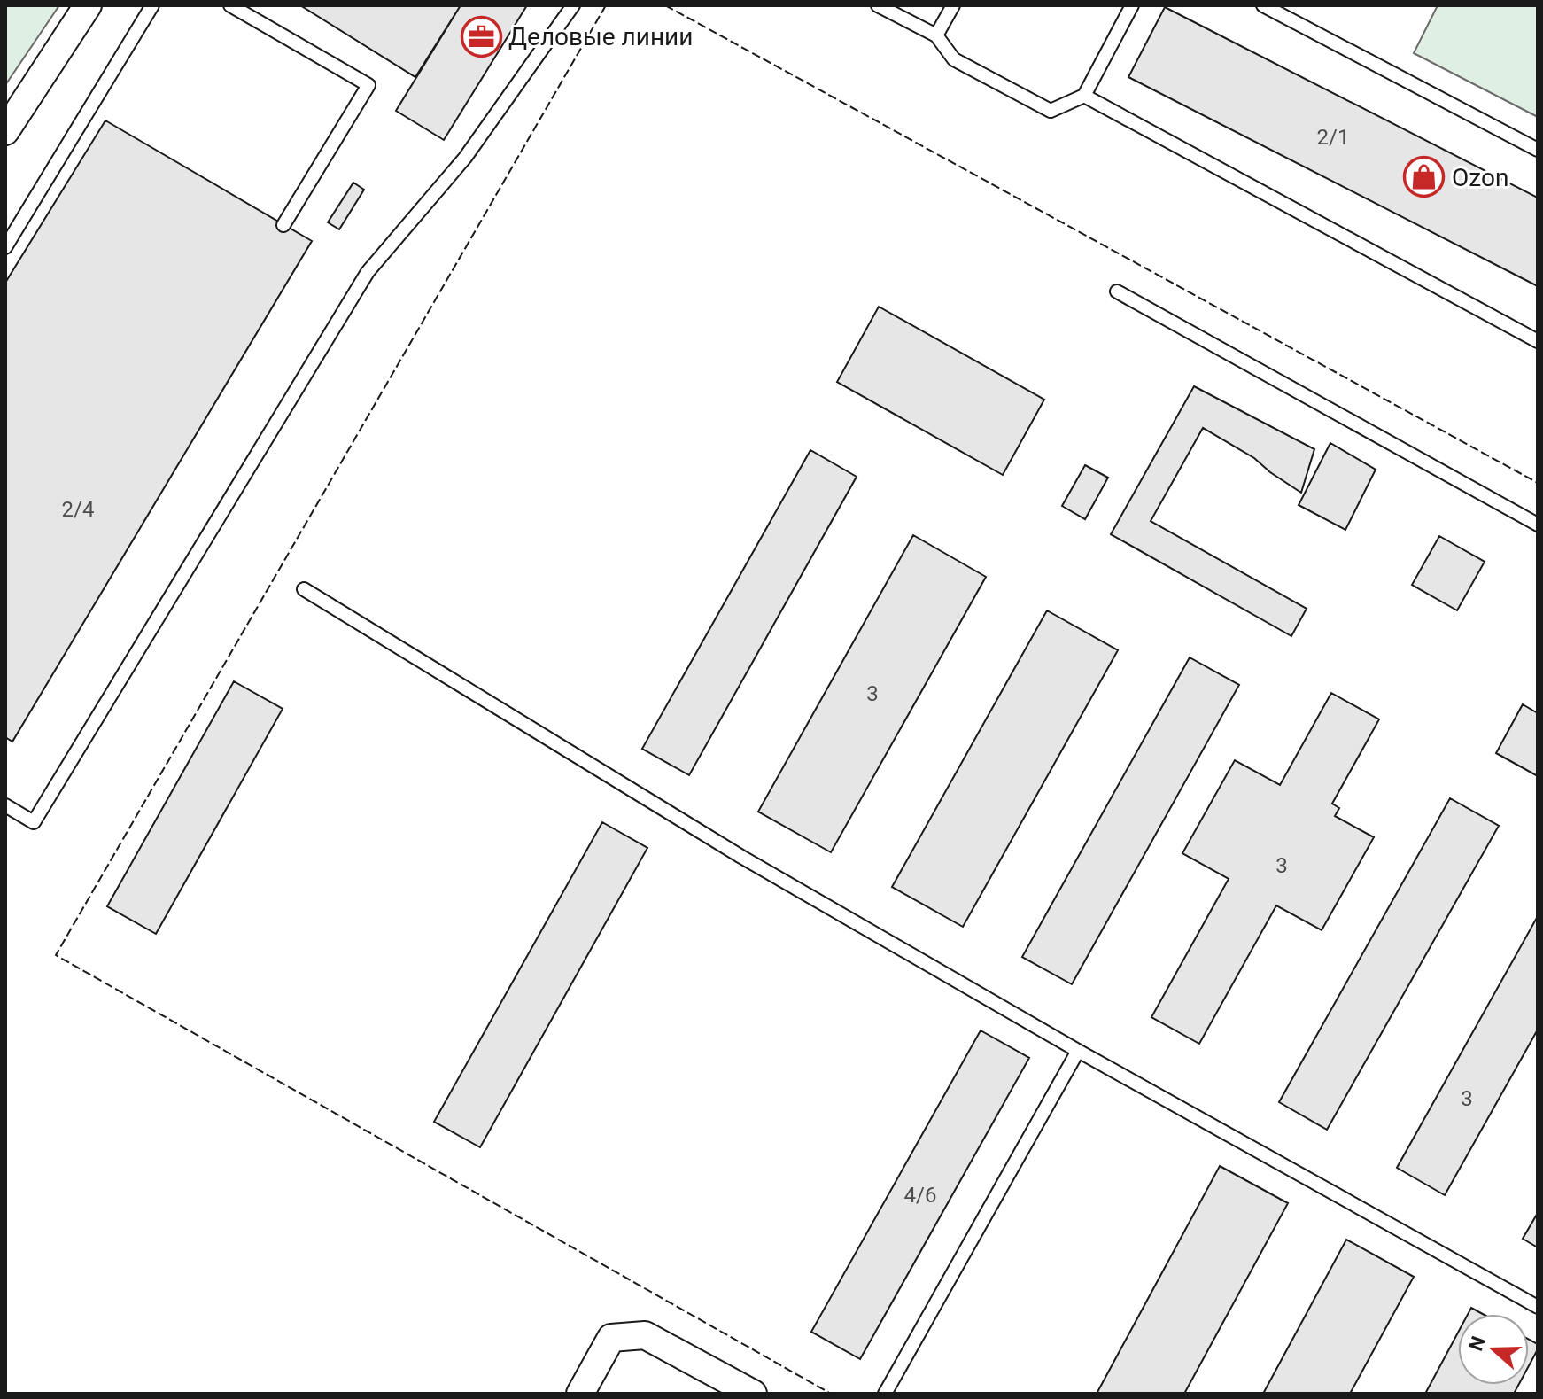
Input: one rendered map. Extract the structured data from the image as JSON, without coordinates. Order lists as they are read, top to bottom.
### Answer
{
  "places": {
    "office": ["Деловые линии"],
    "shop": ["Ozon"]
  },
  "house_numbers": [
    "2/1",
    "2/4",
    "3",
    "3",
    "3",
    "4/6"
  ],
  "north": "left"
}
